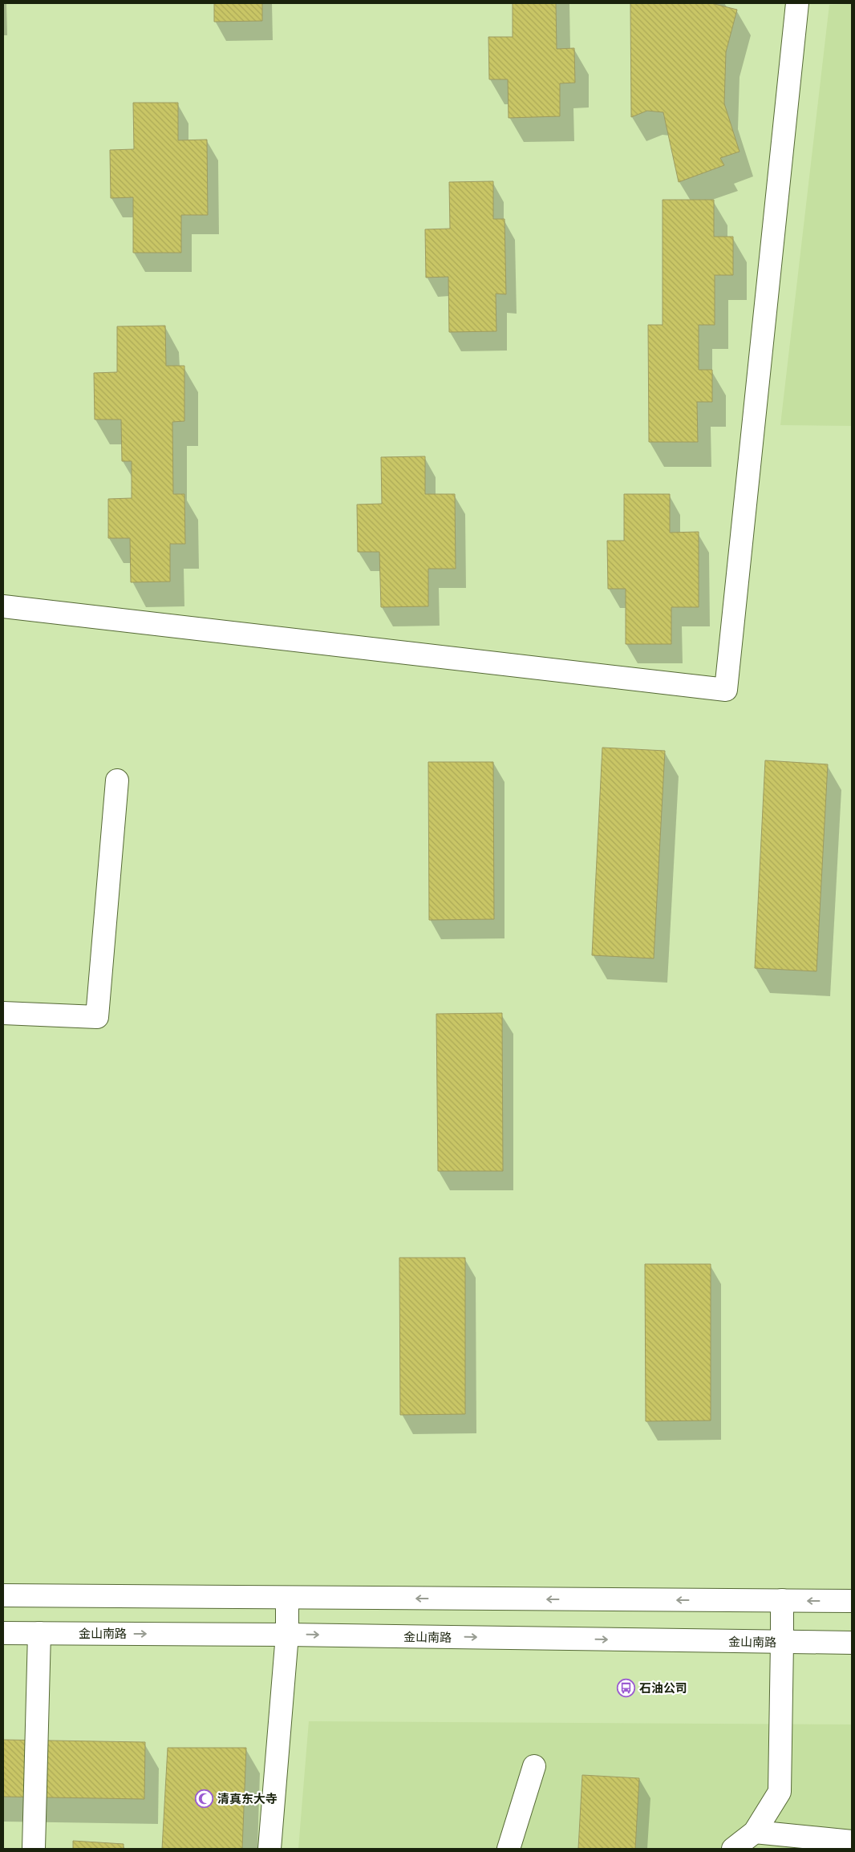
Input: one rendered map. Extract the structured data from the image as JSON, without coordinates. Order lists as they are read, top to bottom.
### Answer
{
  "streets": {
    "street": ["金山南路"]
  },
  "places": {
    "bus stop": ["石油公司"],
    "mosque": ["清真东大寺"]
  }
}
